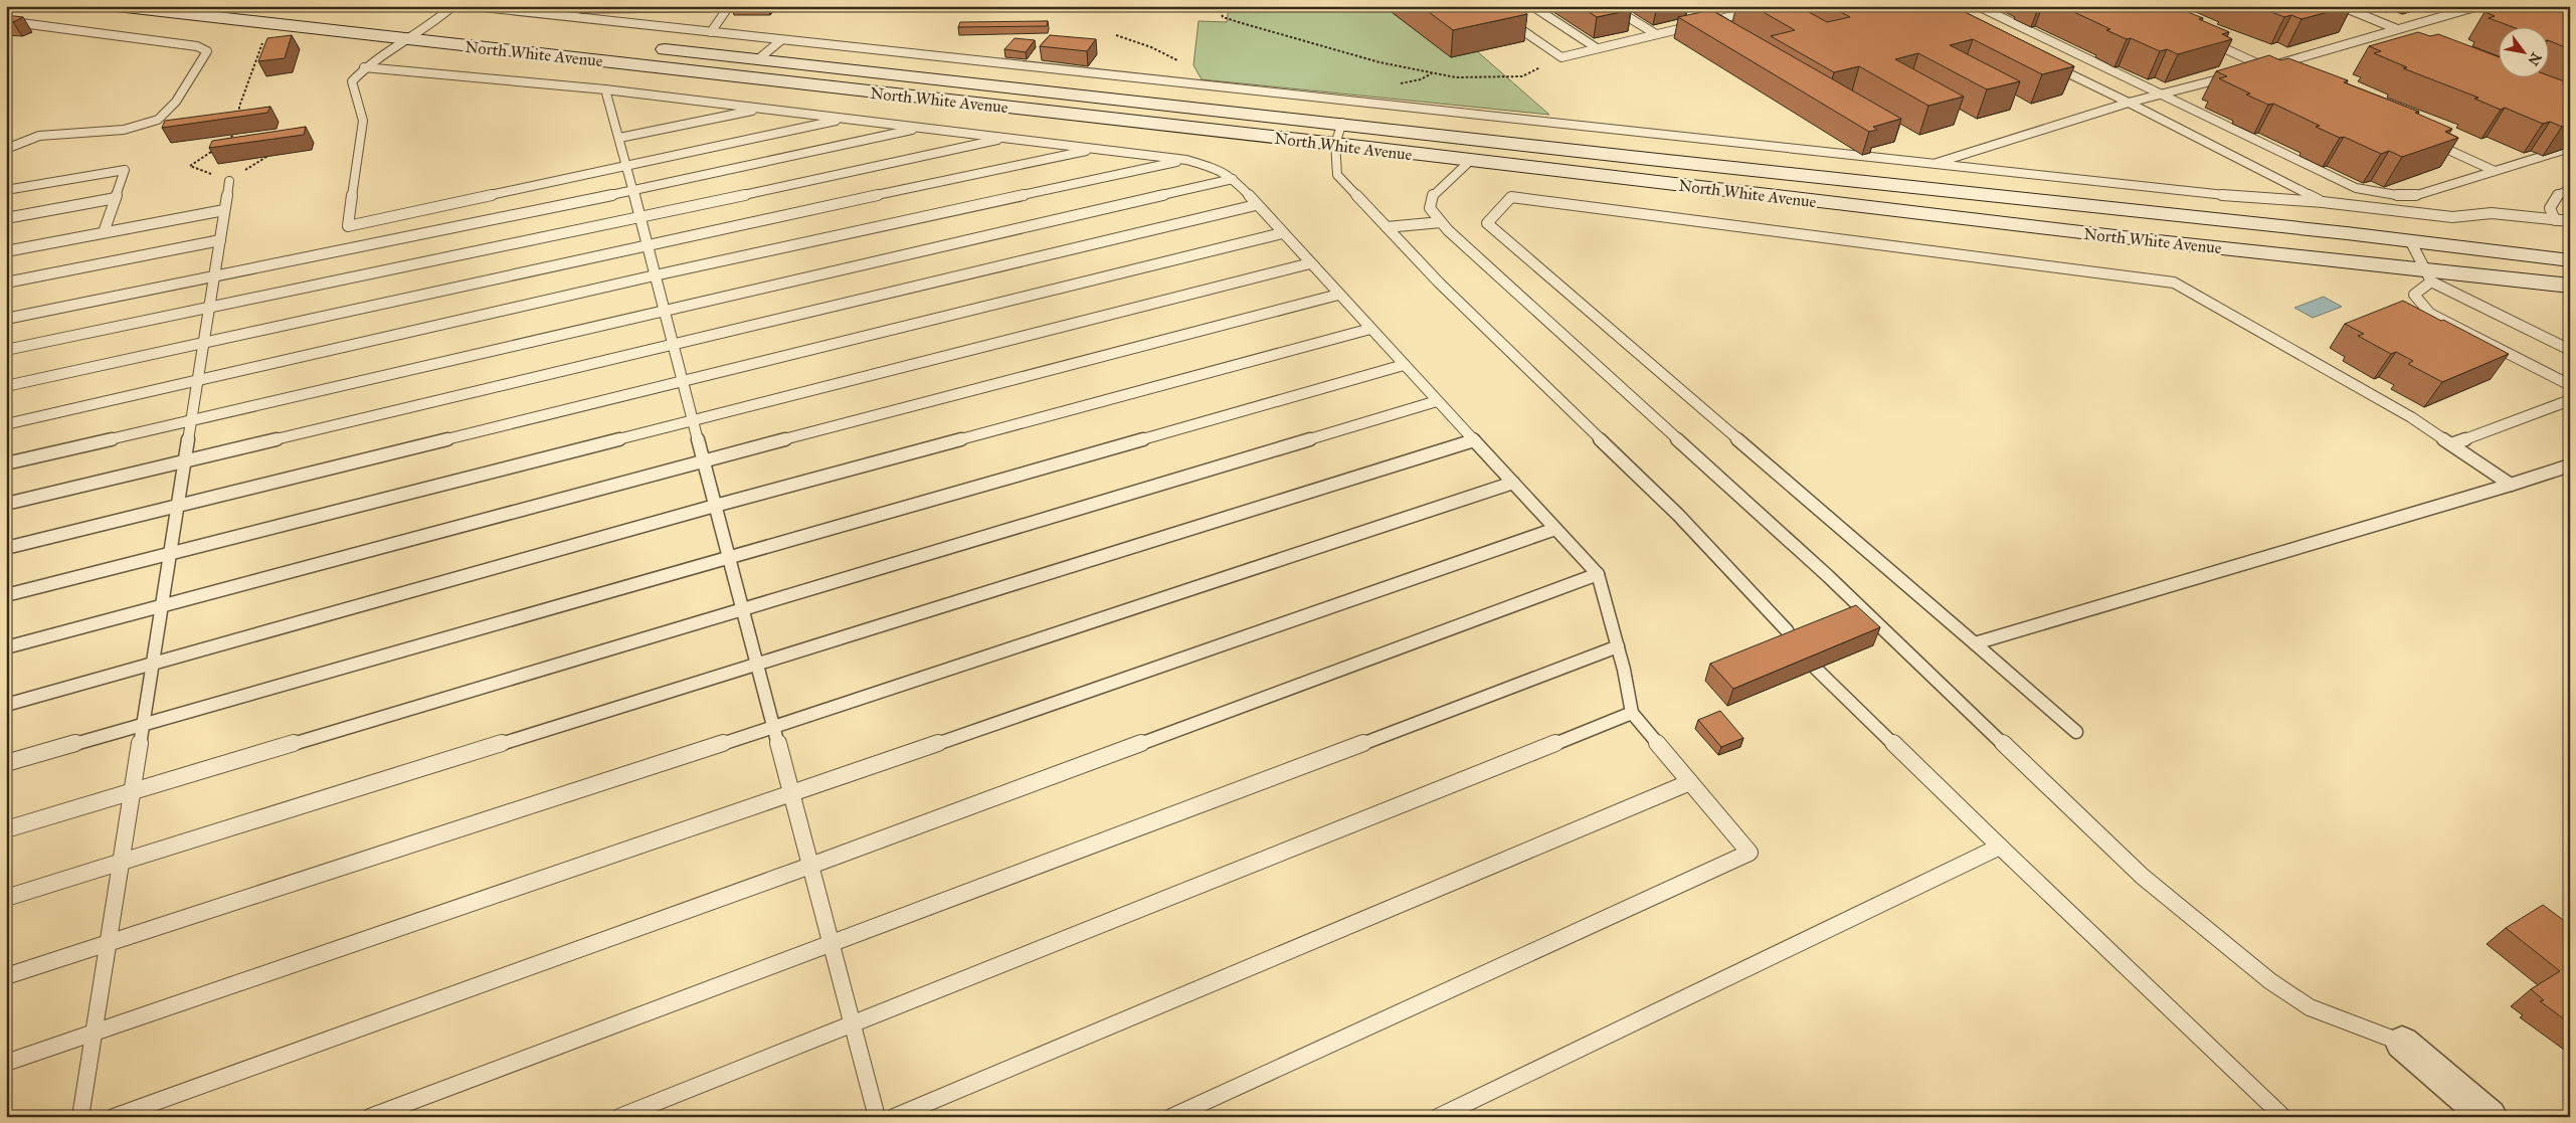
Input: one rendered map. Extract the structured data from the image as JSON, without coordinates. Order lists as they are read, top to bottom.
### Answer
{
  "streets": {
    "main road": ["North White Avenue"]
  },
  "north": "bottom right"
}
